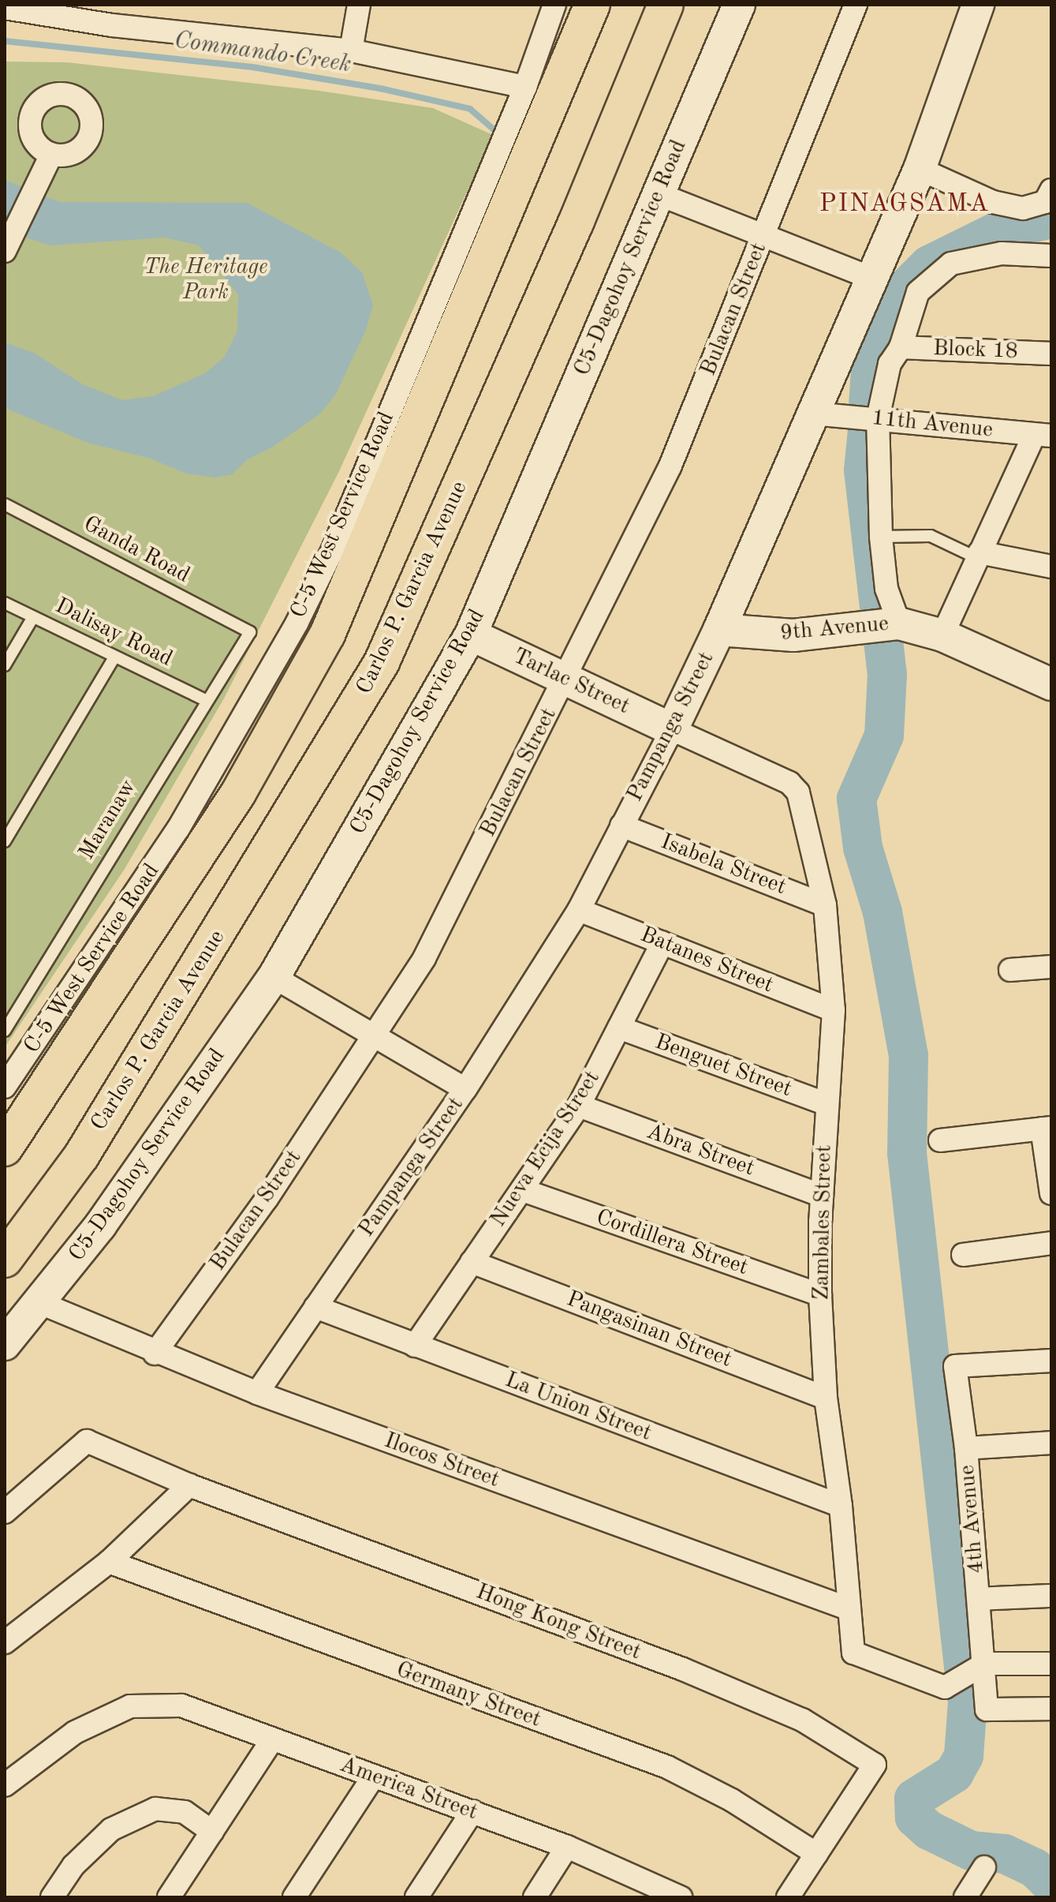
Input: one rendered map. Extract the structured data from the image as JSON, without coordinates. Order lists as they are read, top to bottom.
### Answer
{
  "streets": {
    "main road": [
      "C5-Dagohoy Service Road",
      "Carlos P. Garcia Avenue",
      "9th Avenue",
      "Tarlac Street",
      "Pampanga Street"
    ],
    "street": [
      "Bulacan Street",
      "Block 18",
      "11th Avenue",
      "C-5 West Service Road",
      "Isabela Street",
      "Batanes Street",
      "Benguet Street",
      "Nueva Ecija Street",
      "Abra Street",
      "Zambales Street",
      "Cordillera Street",
      "Pangasinan Street",
      "La Union Street",
      "Ilocos Street",
      "4th Avenue",
      "Hong Kong Street",
      "Germany Street",
      "America Street"
    ],
    "lane": ["Ganda Road", "Dalisay Road", "Maranaw"]
  },
  "crossings": [
    ["C5-Dagohoy Service Road", "Tarlac Street"],
    ["C5-Dagohoy Service Road", "Ilocos Street"],
    ["Bulacan Street", "Tarlac Street"],
    ["Bulacan Street", "Ilocos Street"],
    ["11th Avenue", "Pampanga Street"],
    ["Ganda Road", "Maranaw"],
    ["9th Avenue", "Pampanga Street"],
    ["Dalisay Road", "Maranaw"],
    ["Tarlac Street", "Pampanga Street"],
    ["Tarlac Street", "Zambales Street"],
    ["Pampanga Street", "Isabela Street"],
    ["Pampanga Street", "Batanes Street"],
    ["Pampanga Street", "Zambales Street"],
    ["Pampanga Street", "La Union Street"],
    ["Pampanga Street", "Ilocos Street"],
    ["Isabela Street", "Zambales Street"],
    ["Batanes Street", "Nueva Ecija Street"],
    ["Batanes Street", "Zambales Street"],
    ["Benguet Street", "Nueva Ecija Street"],
    ["Benguet Street", "Zambales Street"],
    ["Nueva Ecija Street", "Abra Street"],
    ["Nueva Ecija Street", "Cordillera Street"],
    ["Nueva Ecija Street", "Pangasinan Street"],
    ["Nueva Ecija Street", "La Union Street"],
    ["Abra Street", "Zambales Street"],
    ["Zambales Street", "Cordillera Street"],
    ["Zambales Street", "Pangasinan Street"],
    ["Zambales Street", "La Union Street"],
    ["Zambales Street", "Ilocos Street"],
    ["Zambales Street", "4th Avenue"],
    ["Hong Kong Street", "Germany Street"]
  ],
  "districts": ["PINAGSAMA"],
  "water": ["Commando Creek"],
  "parks": ["The Heritage Park"]
}
